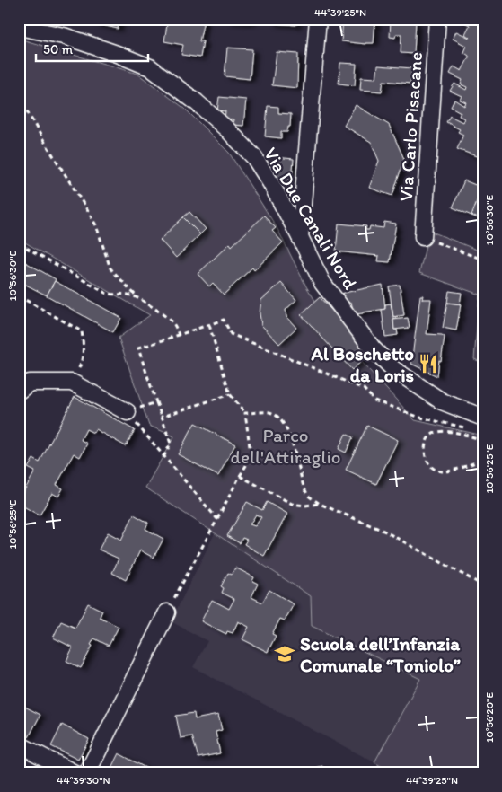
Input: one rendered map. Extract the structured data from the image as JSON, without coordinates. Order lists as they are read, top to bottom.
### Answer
{
  "streets": {
    "street": ["Via Carlo Pisacane", "Via Due Canali Nord"]
  },
  "parks": ["Parco dell'Attiraglio"],
  "places": {
    "restaurant": ["Al Boschetto da Loris"],
    "school or university": ["Scuola dell’Infanzia Comunale “Toniolo”"]
  },
  "scale_bar": "50 m",
  "coordinates": [
    "44°39'25\"N",
    "10°56'30\"E",
    "10°56'25\"E",
    "10°56'20\"E",
    "44°39'30\"N"
  ]
}
